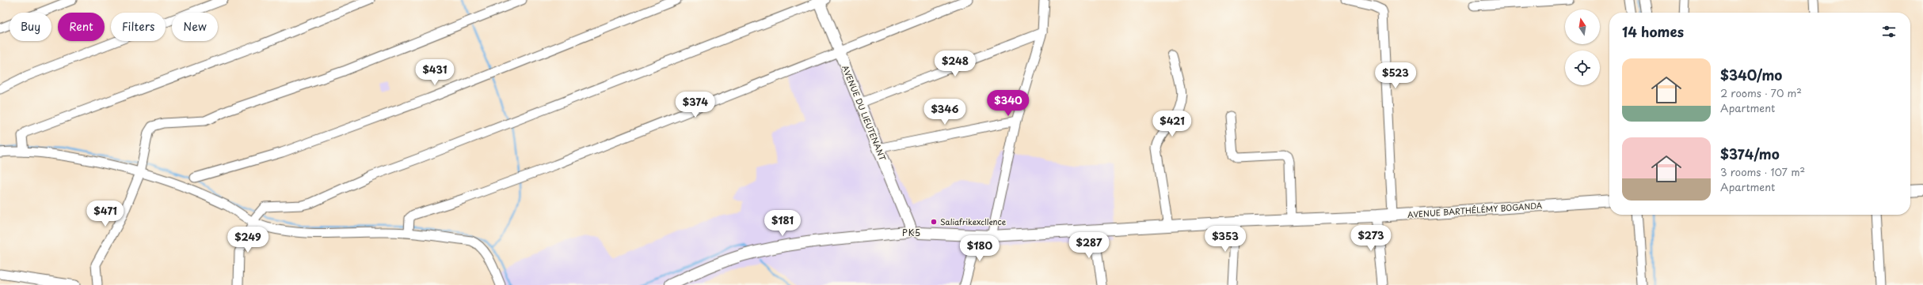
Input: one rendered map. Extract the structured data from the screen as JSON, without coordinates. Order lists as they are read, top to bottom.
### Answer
{
  "streets": {
    "main road": ["AVENUE DU LIEUTENANT", "AVENUE BARTHÉLÉMY BOGANDA"]
  },
  "crossings": [
    ["AVENUE DU LIEUTENANT", "AVENUE BARTHÉLÉMY BOGANDA"]
  ],
  "districts": ["PK5"],
  "places": ["Saliafrikexcllence"],
  "north": "top",
  "page": {
    "chip": [
      "Buy",
      "Rent",
      "Filters",
      "New"
    ],
    "heading": "14 homes",
    "price": [
      "$248",
      "$431",
      "$523",
      "$340",
      "$374",
      "$346",
      "$421",
      "$471",
      "$181",
      "$273",
      "$353",
      "$249",
      "$287",
      "$180"
    ],
    "list": [
      {
        "name": "$340/mo",
        "note": "2 rooms · 70 m² · Apartment"
      },
      {
        "name": "$374/mo",
        "note": "3 rooms · 107 m² · Apartment"
      }
    ]
  }
}
